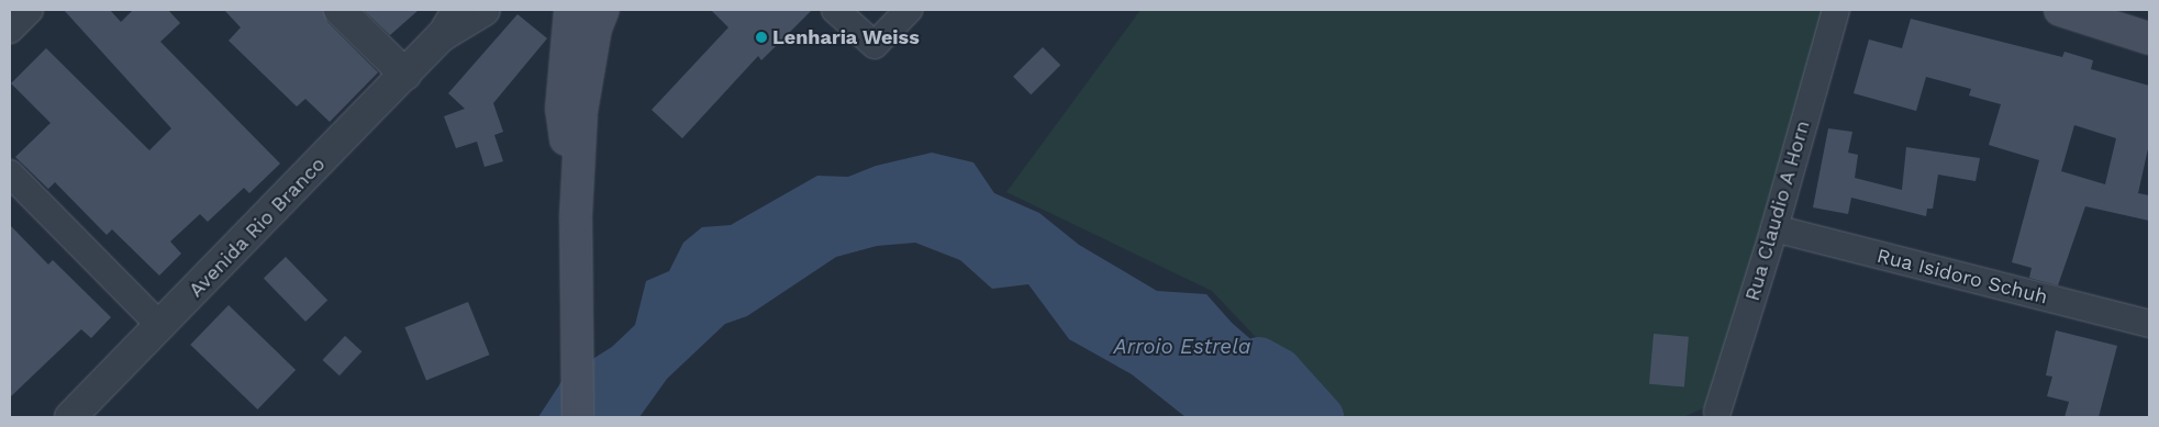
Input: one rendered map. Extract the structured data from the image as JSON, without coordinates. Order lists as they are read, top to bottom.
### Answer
{
  "streets": {
    "street": ["Rua Claudio A Horn", "Avenida Rio Branco", "Rua Isidoro Schuh"]
  },
  "crossings": [
    ["Rua Claudio A Horn", "Rua Isidoro Schuh"]
  ],
  "water": ["Arroio Estrela"],
  "places": ["Lenharia Weiss"]
}
